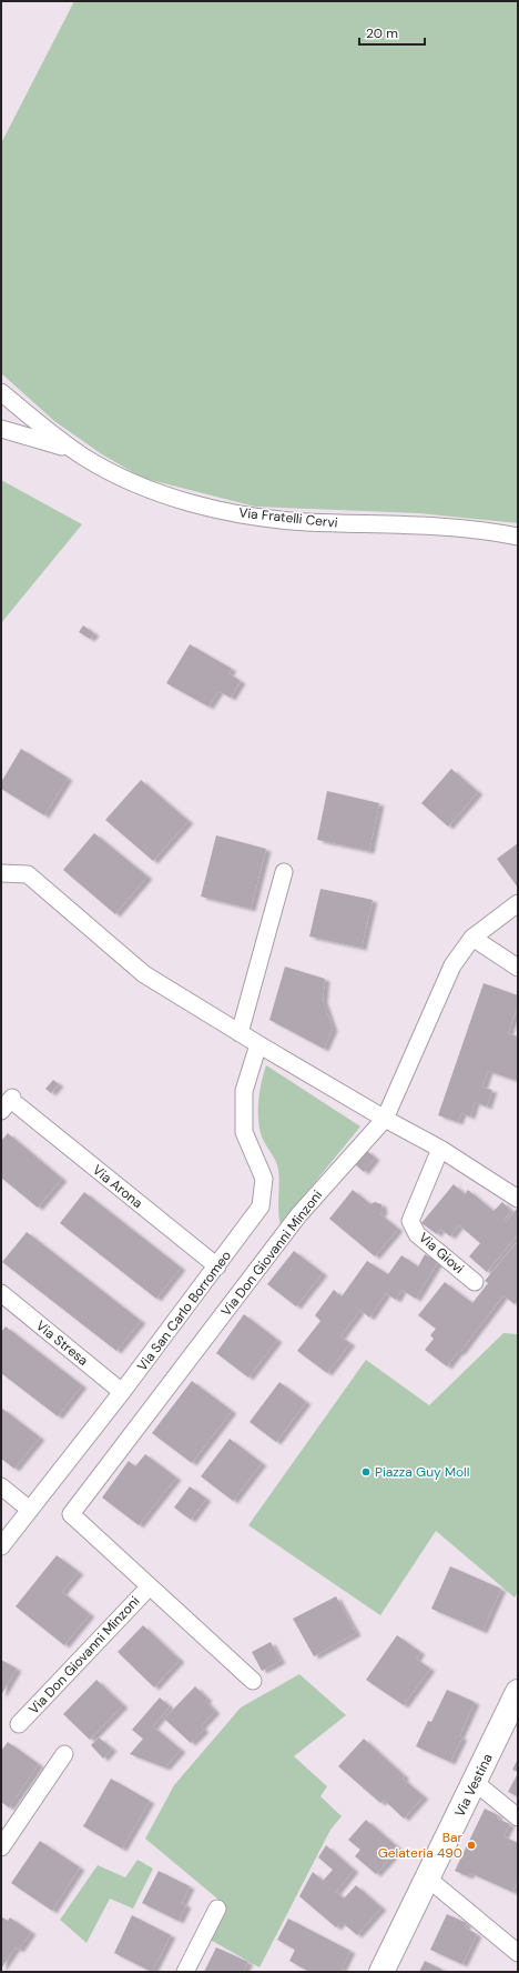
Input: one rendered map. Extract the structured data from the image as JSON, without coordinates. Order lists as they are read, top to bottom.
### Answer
{
  "streets": {
    "main road": ["Via Vestina"],
    "street": [
      "Via Fratelli Cervi",
      "Via Arona",
      "Via Don Giovanni Minzoni",
      "Via Giovi",
      "Via San Carlo Borromeo",
      "Via Stresa"
    ]
  },
  "crossings": [
    ["Via Arona", "Via San Carlo Borromeo"],
    ["Via San Carlo Borromeo", "Via Stresa"]
  ],
  "places": ["Piazza Guy Moll", "Bar Gelateria 490"],
  "scale_bar": "20 m"
}
